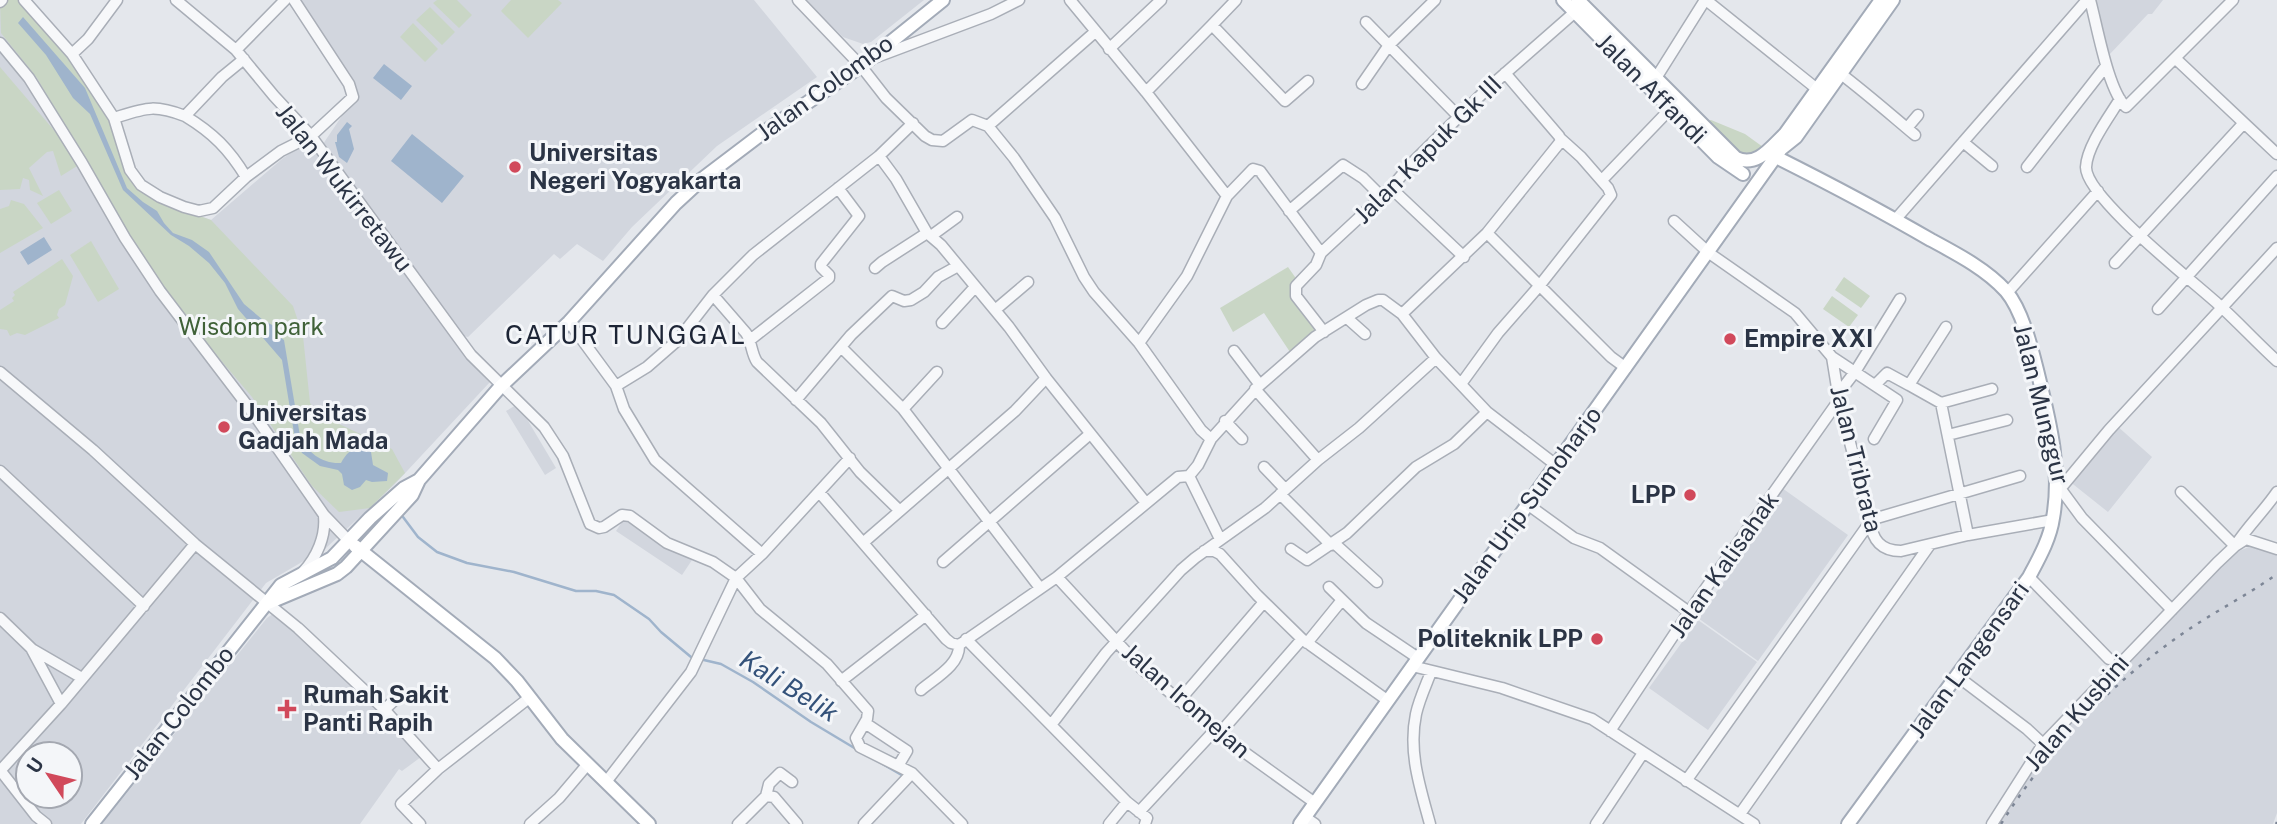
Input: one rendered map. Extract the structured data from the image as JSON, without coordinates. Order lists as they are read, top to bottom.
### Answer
{
  "streets": {
    "main road": [
      "Jalan Colombo",
      "Jalan Affandi",
      "Jalan Munggur",
      "Jalan Urip Sumoharjo",
      "Jalan Langensari"
    ],
    "street": [
      "Jalan Kapuk Gk III",
      "Jalan Wukirretawu",
      "Jalan Tribrata",
      "Jalan Kalisahak",
      "Jalan Iromejan",
      "Jalan Kusbini"
    ]
  },
  "crossings": [
    ["Jalan Colombo", "Jalan Wukirretawu"],
    ["Jalan Affandi", "Jalan Kapuk Gk III"],
    ["Jalan Munggur", "Jalan Urip Sumoharjo"],
    ["Jalan Munggur", "Jalan Langensari"],
    ["Jalan Munggur", "Jalan Kusbini"],
    ["Jalan Tribrata", "Jalan Urip Sumoharjo"],
    ["Jalan Tribrata", "Jalan Kalisahak"],
    ["Jalan Tribrata", "Jalan Langensari"],
    ["Jalan Urip Sumoharjo", "Jalan Iromejan"]
  ],
  "districts": ["CATUR TUNGGAL"],
  "water": ["Kali Belik"],
  "parks": ["Wisdom park"],
  "places": {
    "other": [
      "Universitas Negeri Yogyakarta",
      "Empire XXI",
      "Universitas Gadjah Mada",
      "LPP",
      "Politeknik LPP"
    ],
    "health": ["Rumah Sakit Panti Rapih"]
  },
  "north": "top left"
}
